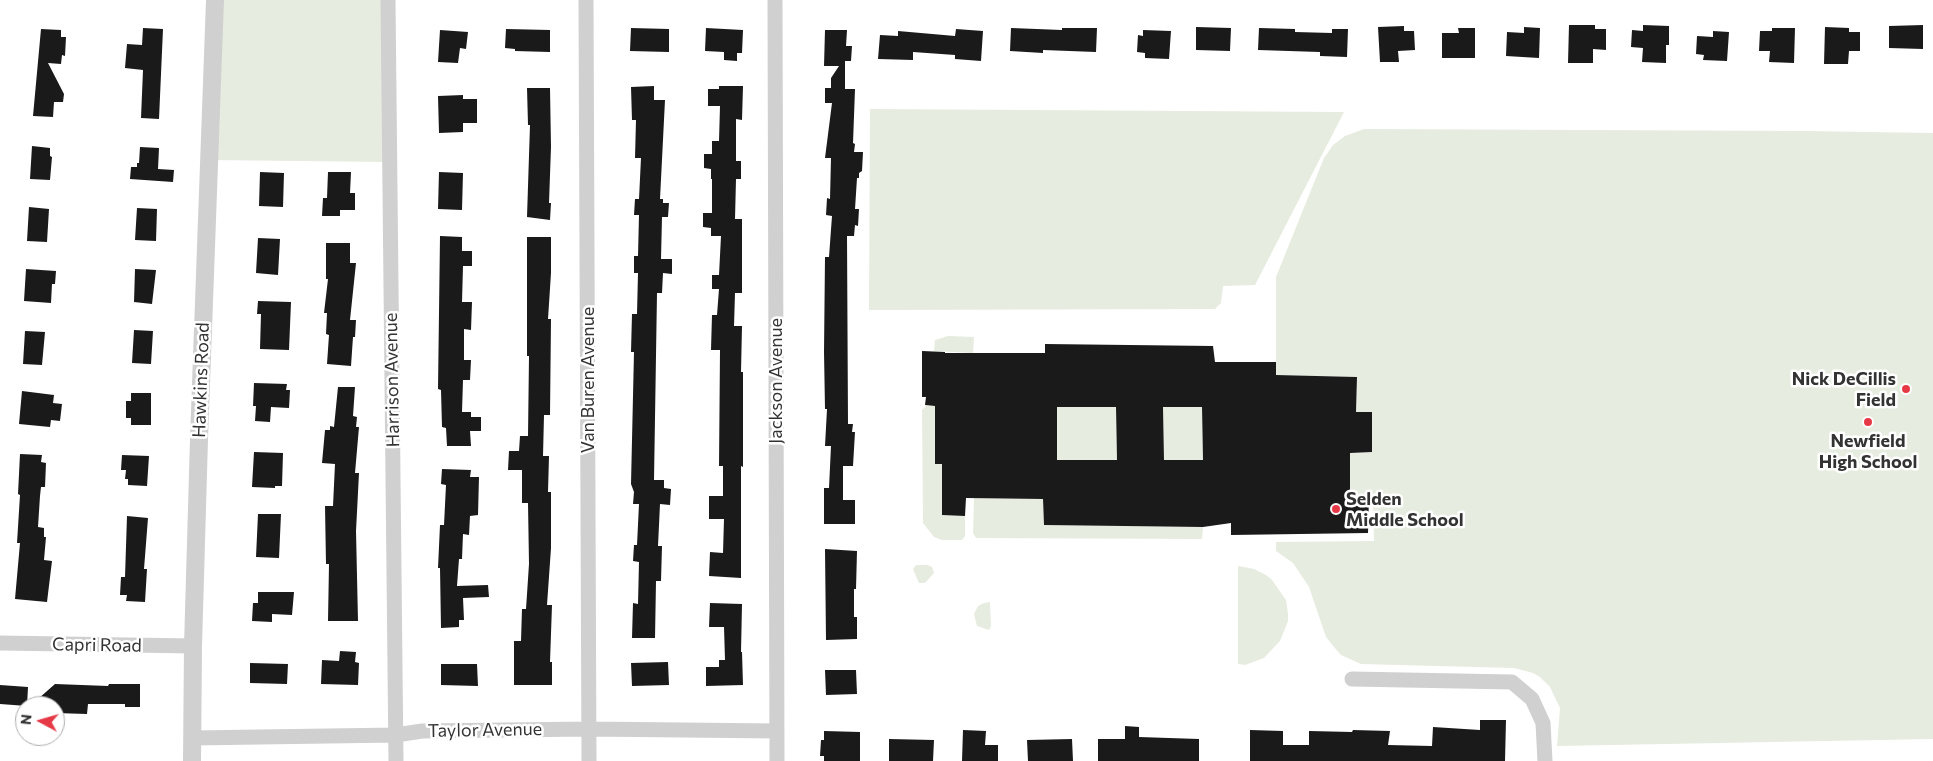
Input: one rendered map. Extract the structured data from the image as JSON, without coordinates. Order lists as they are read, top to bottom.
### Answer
{
  "streets": {
    "street": [
      "Hawkins Road",
      "Harrison Avenue",
      "Van Buren Avenue",
      "Jackson Avenue",
      "Capri Road",
      "Taylor Avenue"
    ]
  },
  "crossings": [
    ["Hawkins Road", "Capri Road"],
    ["Hawkins Road", "Taylor Avenue"],
    ["Harrison Avenue", "Taylor Avenue"],
    ["Van Buren Avenue", "Taylor Avenue"],
    ["Jackson Avenue", "Taylor Avenue"]
  ],
  "places": ["Nick DeCillis Field", "Newfield High School", "Selden Middle School"],
  "north": "left"
}
